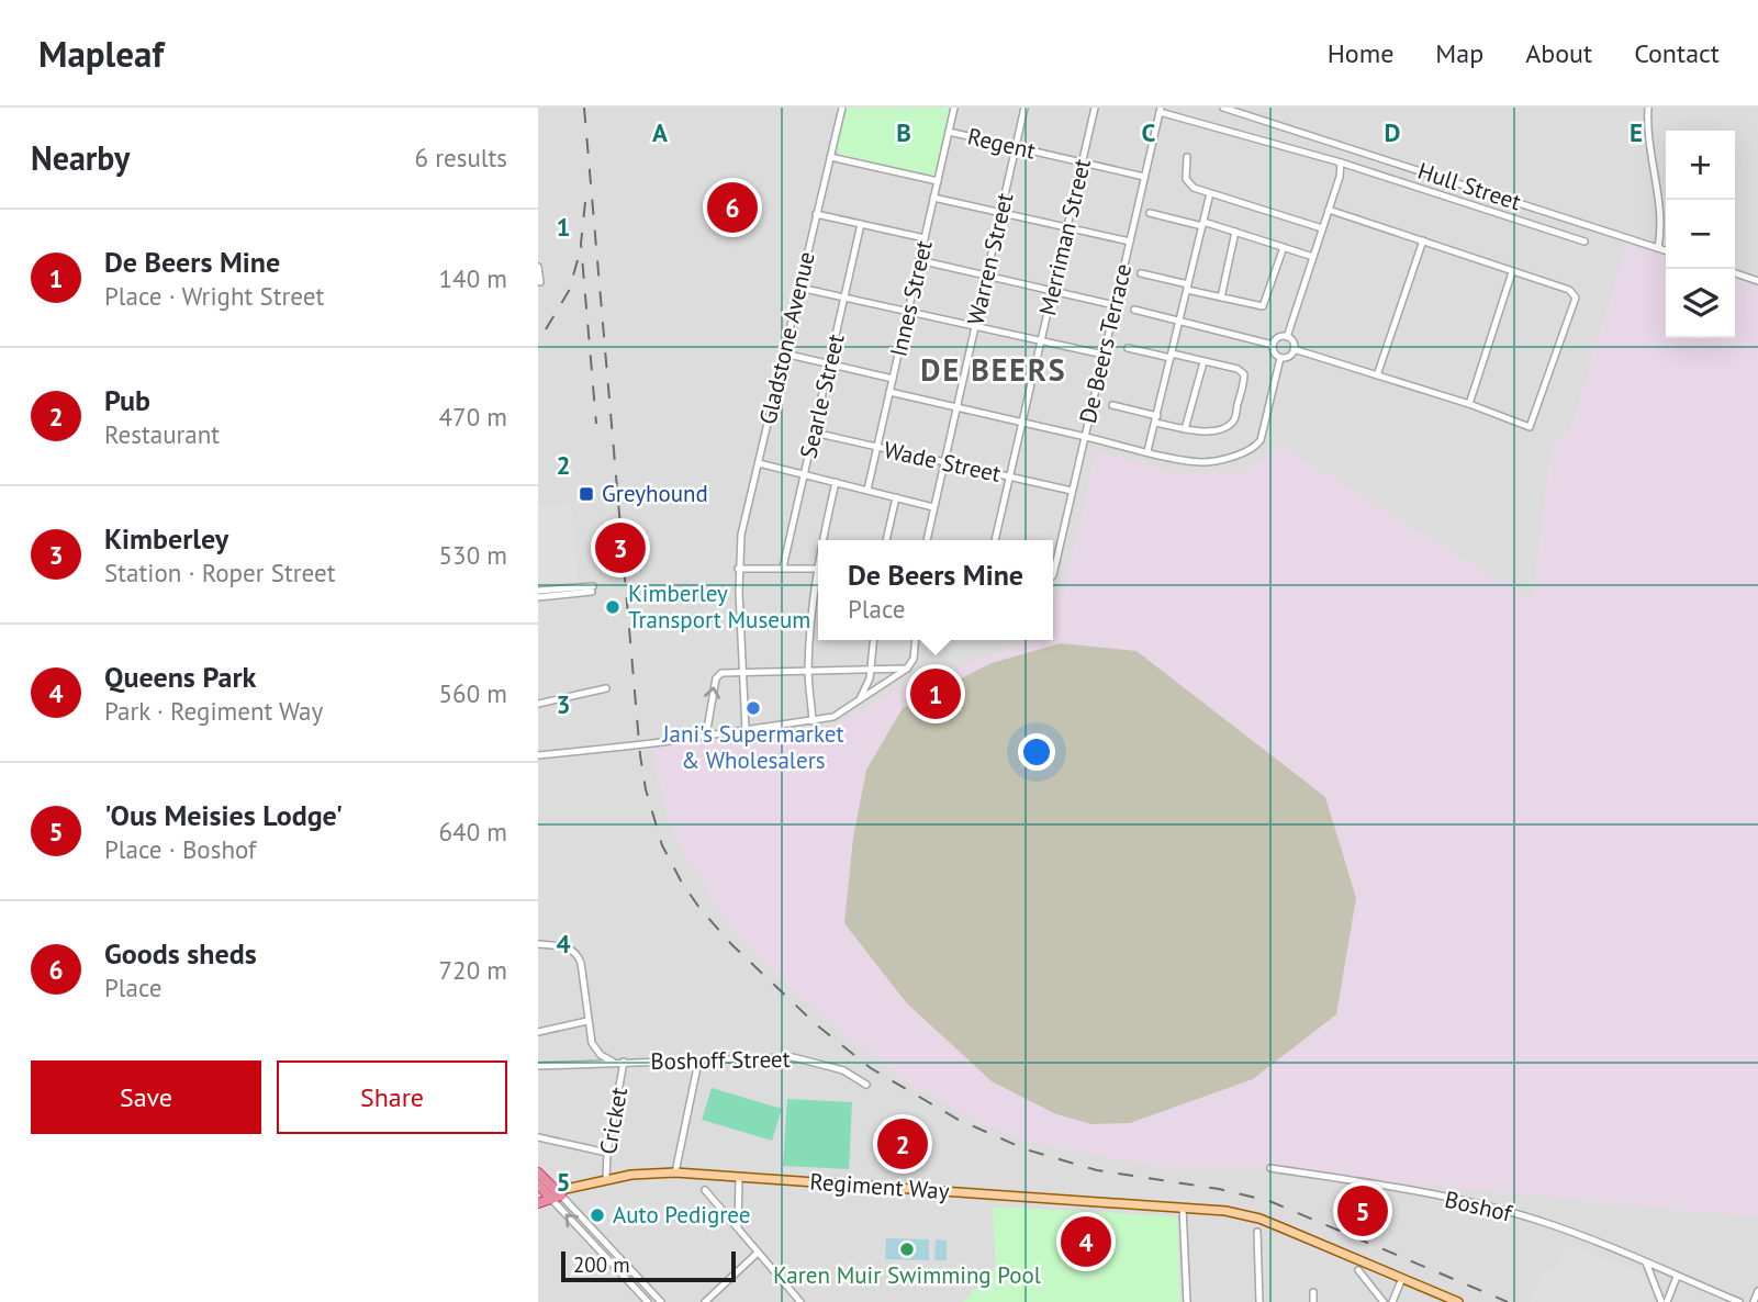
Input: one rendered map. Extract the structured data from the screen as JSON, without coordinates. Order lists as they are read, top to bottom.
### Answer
{
  "streets": {
    "main road": ["Regiment Way"],
    "street": [
      "Regent",
      "Hull Street",
      "Merriman Street",
      "Warren Street",
      "Innes Street",
      "Gladstone Avenue",
      "De Beers Terrace",
      "Searle Street",
      "Wade Street",
      "Boshoff Street",
      "Cricket",
      "Boshof"
    ]
  },
  "crossings": [
    ["Regent", "Merriman Street"],
    ["Regent", "Warren Street"],
    ["Regent", "Innes Street"],
    ["Regent", "De Beers Terrace"],
    ["Merriman Street", "Wade Street"],
    ["Warren Street", "Wade Street"],
    ["Innes Street", "Wade Street"],
    ["De Beers Terrace", "Wade Street"],
    ["Searle Street", "Wade Street"],
    ["Boshoff Street", "Cricket"],
    ["Cricket", "Regiment Way"]
  ],
  "districts": ["DE BEERS"],
  "places": {
    "transit": ["Greyhound"],
    "other": [
      "Kimberley Transport Museum",
      "Jani's Supermarket & Wholesalers",
      "Auto Pedigree",
      "Karen Muir Swimming Pool"
    ]
  },
  "scale_bar": "200 m",
  "page": {
    "header": "Mapleaf",
    "nav": [
      "Home",
      "Map",
      "About",
      "Contact"
    ],
    "heading": ["Nearby", "6 results"],
    "map_buttons": ["+", "−"],
    "pins": [
      "6",
      "3",
      "1",
      "2",
      "5",
      "4"
    ],
    "list": [
      {
        "mark": "1",
        "name": "De Beers Mine",
        "note": "Place · Wright Street",
        "value": "140 m"
      },
      {
        "mark": "2",
        "name": "Pub",
        "note": "Restaurant",
        "value": "470 m"
      },
      {
        "mark": "3",
        "name": "Kimberley",
        "note": "Station · Roper Street",
        "value": "530 m"
      },
      {
        "mark": "4",
        "name": "Queens Park",
        "note": "Park · Regiment Way",
        "value": "560 m"
      },
      {
        "mark": "5",
        "name": "'Ous Meisies Lodge'",
        "note": "Place · Boshof",
        "value": "640 m"
      },
      {
        "mark": "6",
        "name": "Goods sheds",
        "note": "Place",
        "value": "720 m"
      }
    ],
    "popup": ["De Beers Mine", "Place"],
    "buttons": ["Save", "Share"],
    "scale": "200 m"
  },
  "grid": {
    "columns": [
      "A",
      "B",
      "C",
      "D",
      "E"
    ],
    "rows": [
      "1",
      "2",
      "3",
      "4",
      "5"
    ]
  }
}
